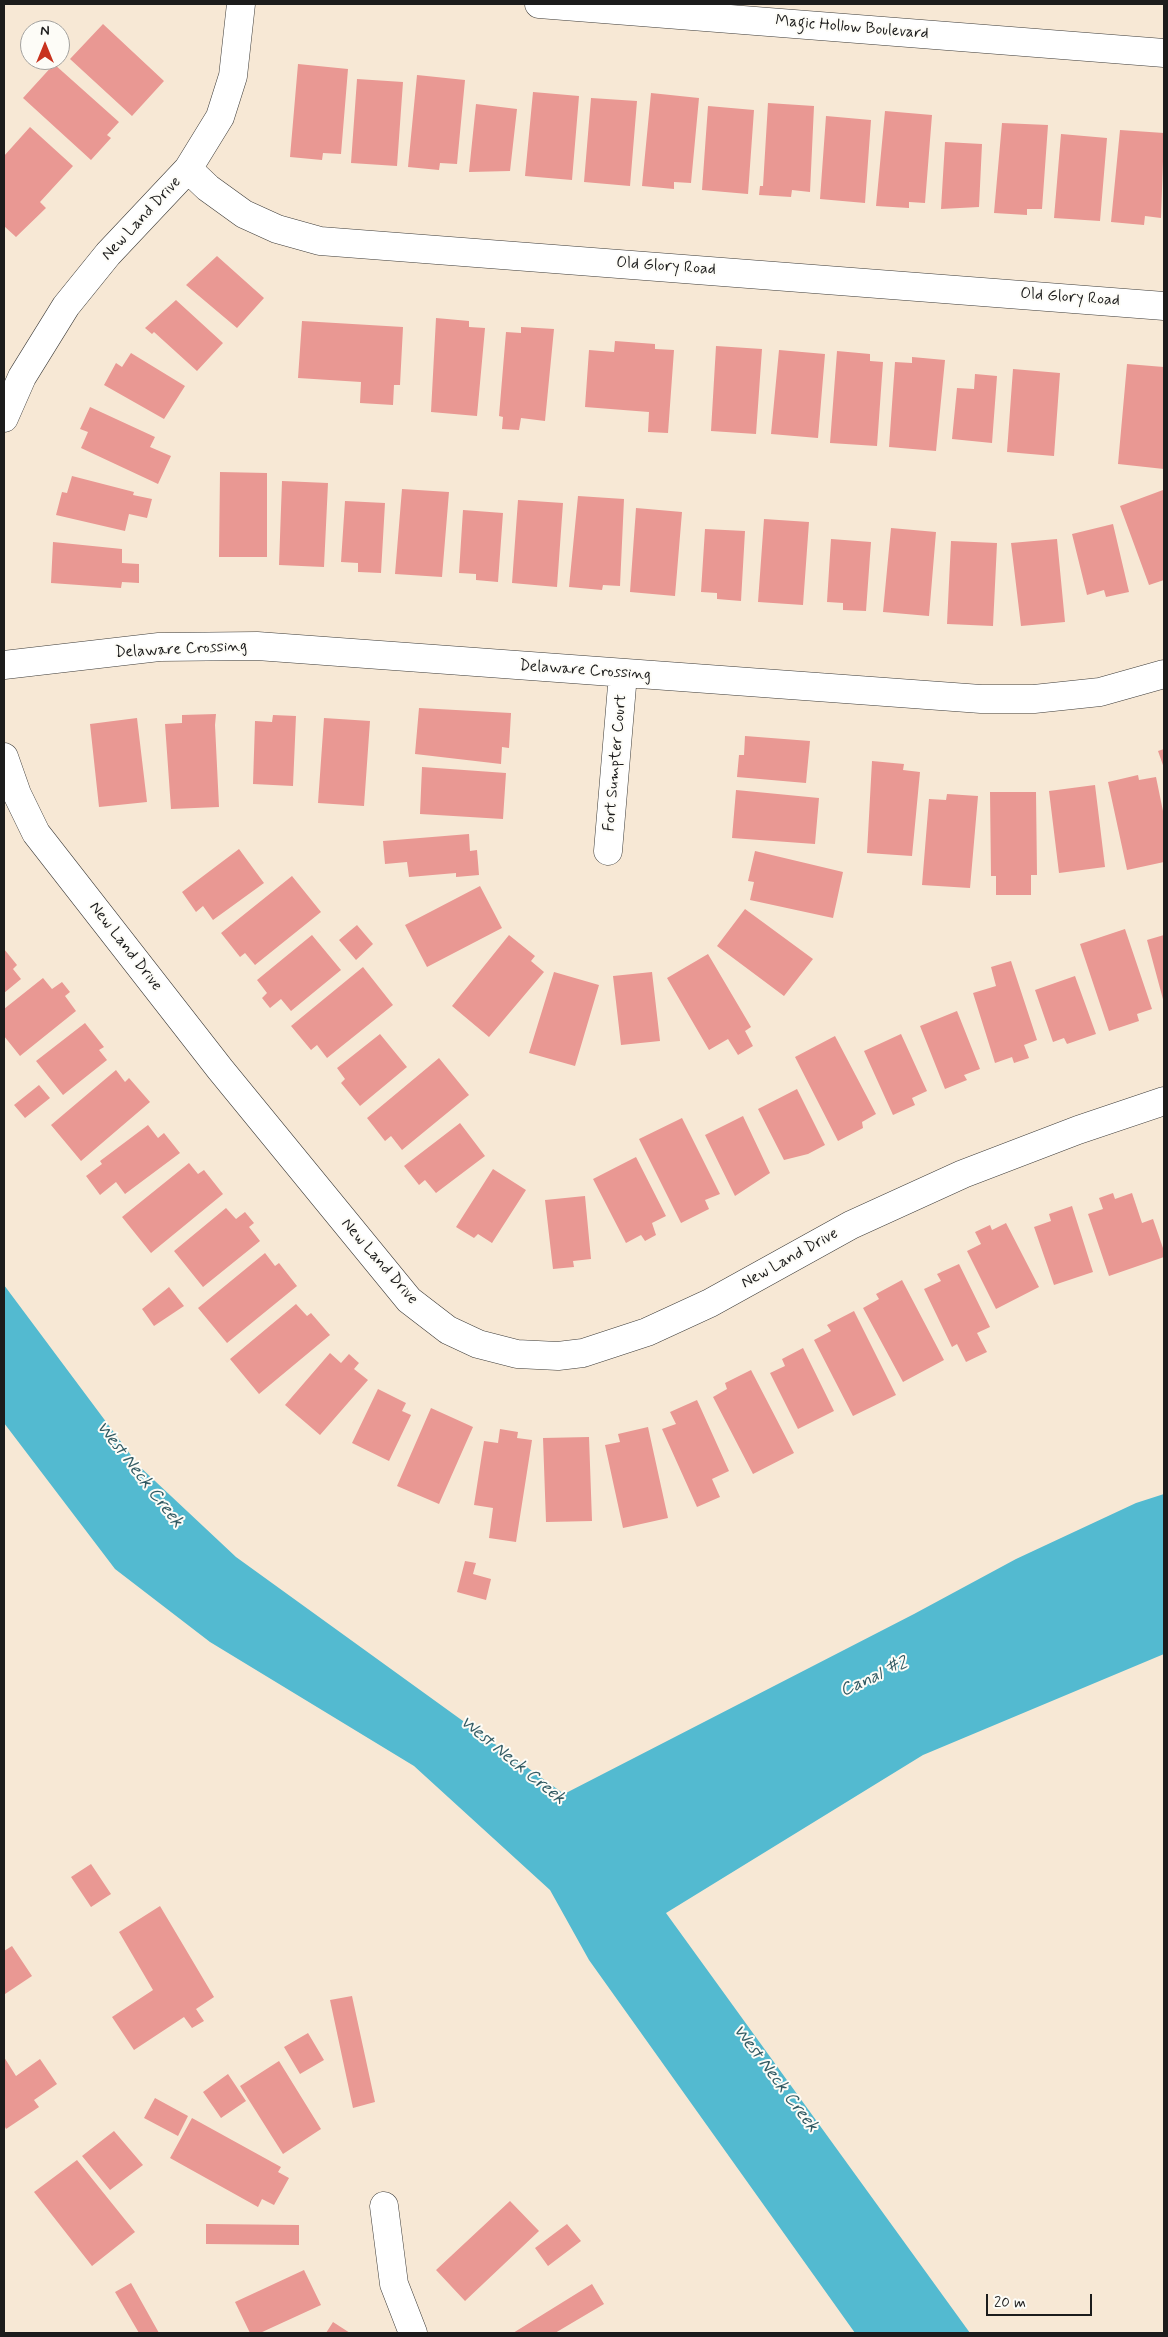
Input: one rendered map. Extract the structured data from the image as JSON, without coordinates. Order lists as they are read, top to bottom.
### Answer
{
  "streets": {
    "street": [
      "Magic Hollow Boulevard",
      "New Land Drive",
      "Old Glory Road",
      "Delaware Crossing",
      "Fort Sumpter Court"
    ]
  },
  "crossings": [
    ["New Land Drive", "Old Glory Road"],
    ["Delaware Crossing", "Fort Sumpter Court"]
  ],
  "water": ["West Neck Creek", "Canal #2"],
  "scale_bar": "20 m",
  "north": "top"
}
